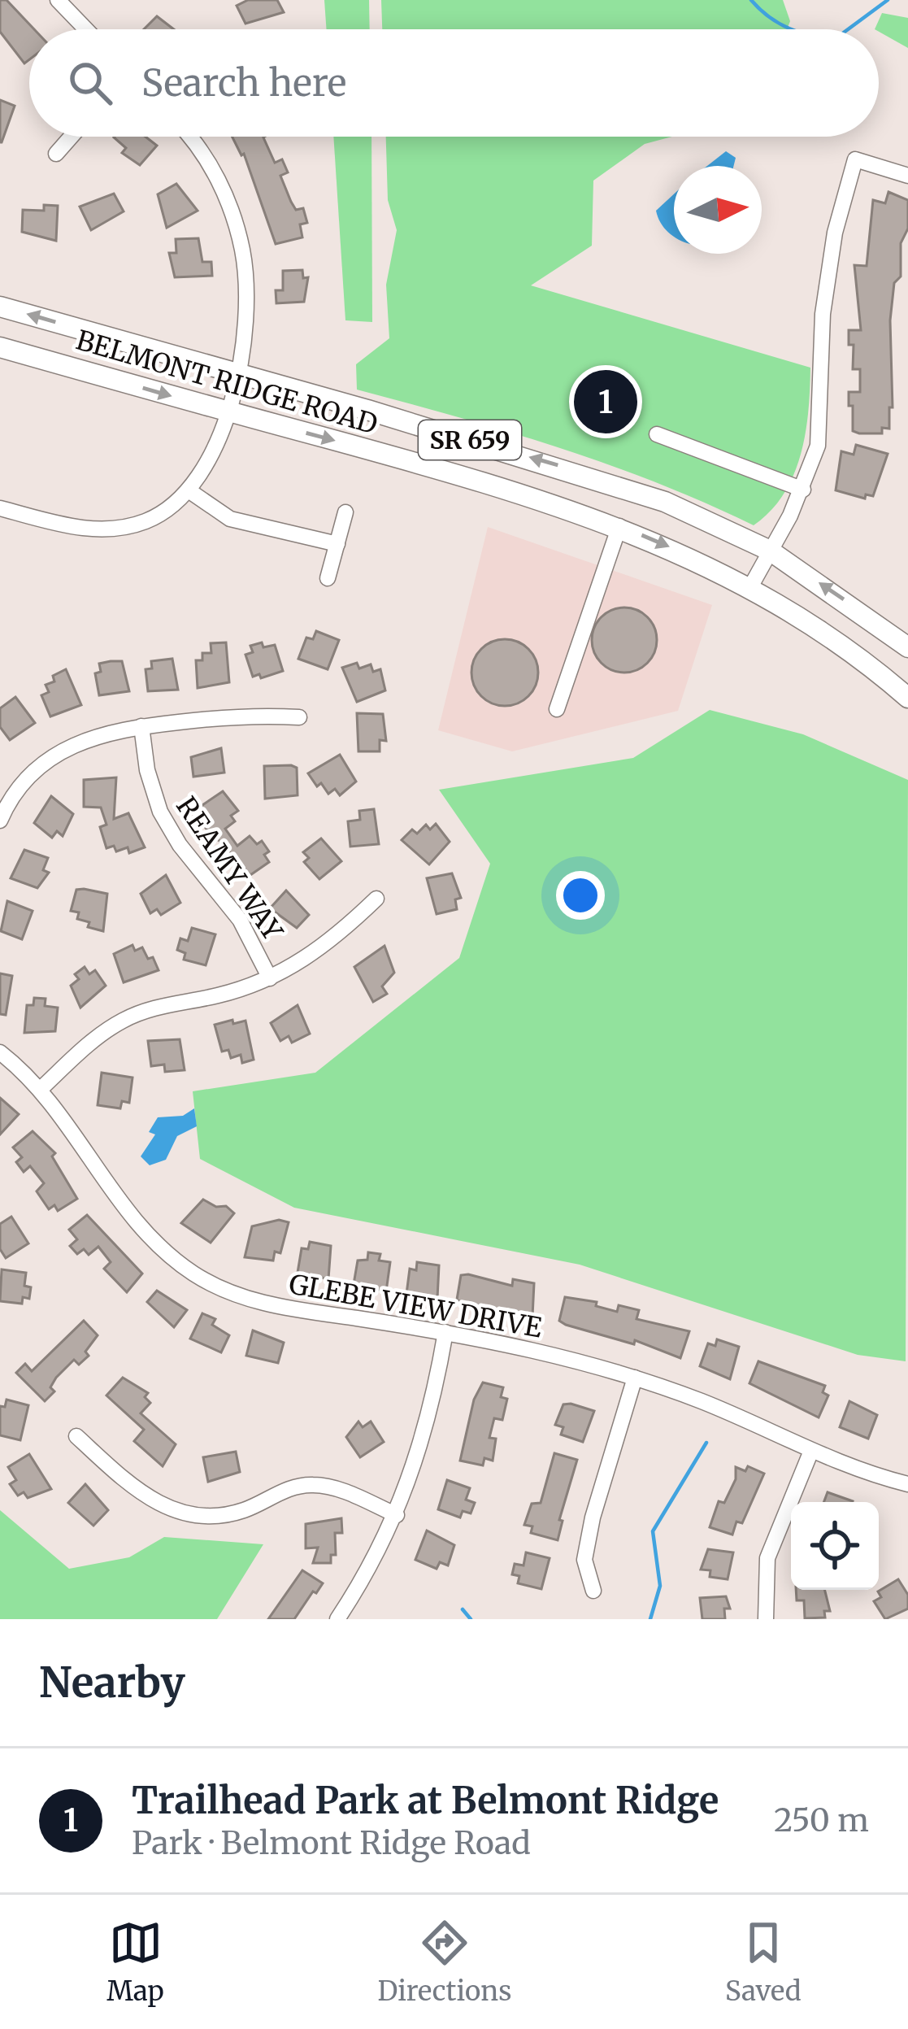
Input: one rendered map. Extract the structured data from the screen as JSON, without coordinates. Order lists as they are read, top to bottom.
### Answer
{
  "streets": {
    "main road": ["BELMONT RIDGE ROAD", "SR 659"],
    "street": ["REAMY WAY", "GLEBE VIEW DRIVE"]
  },
  "north": "right",
  "page": {
    "search": "Search here",
    "pins": "1",
    "heading": "Nearby",
    "list": [
      {
        "mark": "1",
        "name": "Trailhead Park at Belmont Ridge",
        "note": "Park · Belmont Ridge Road",
        "value": "250 m"
      }
    ],
    "nav": ["Map", "Directions", "Saved"]
  }
}
